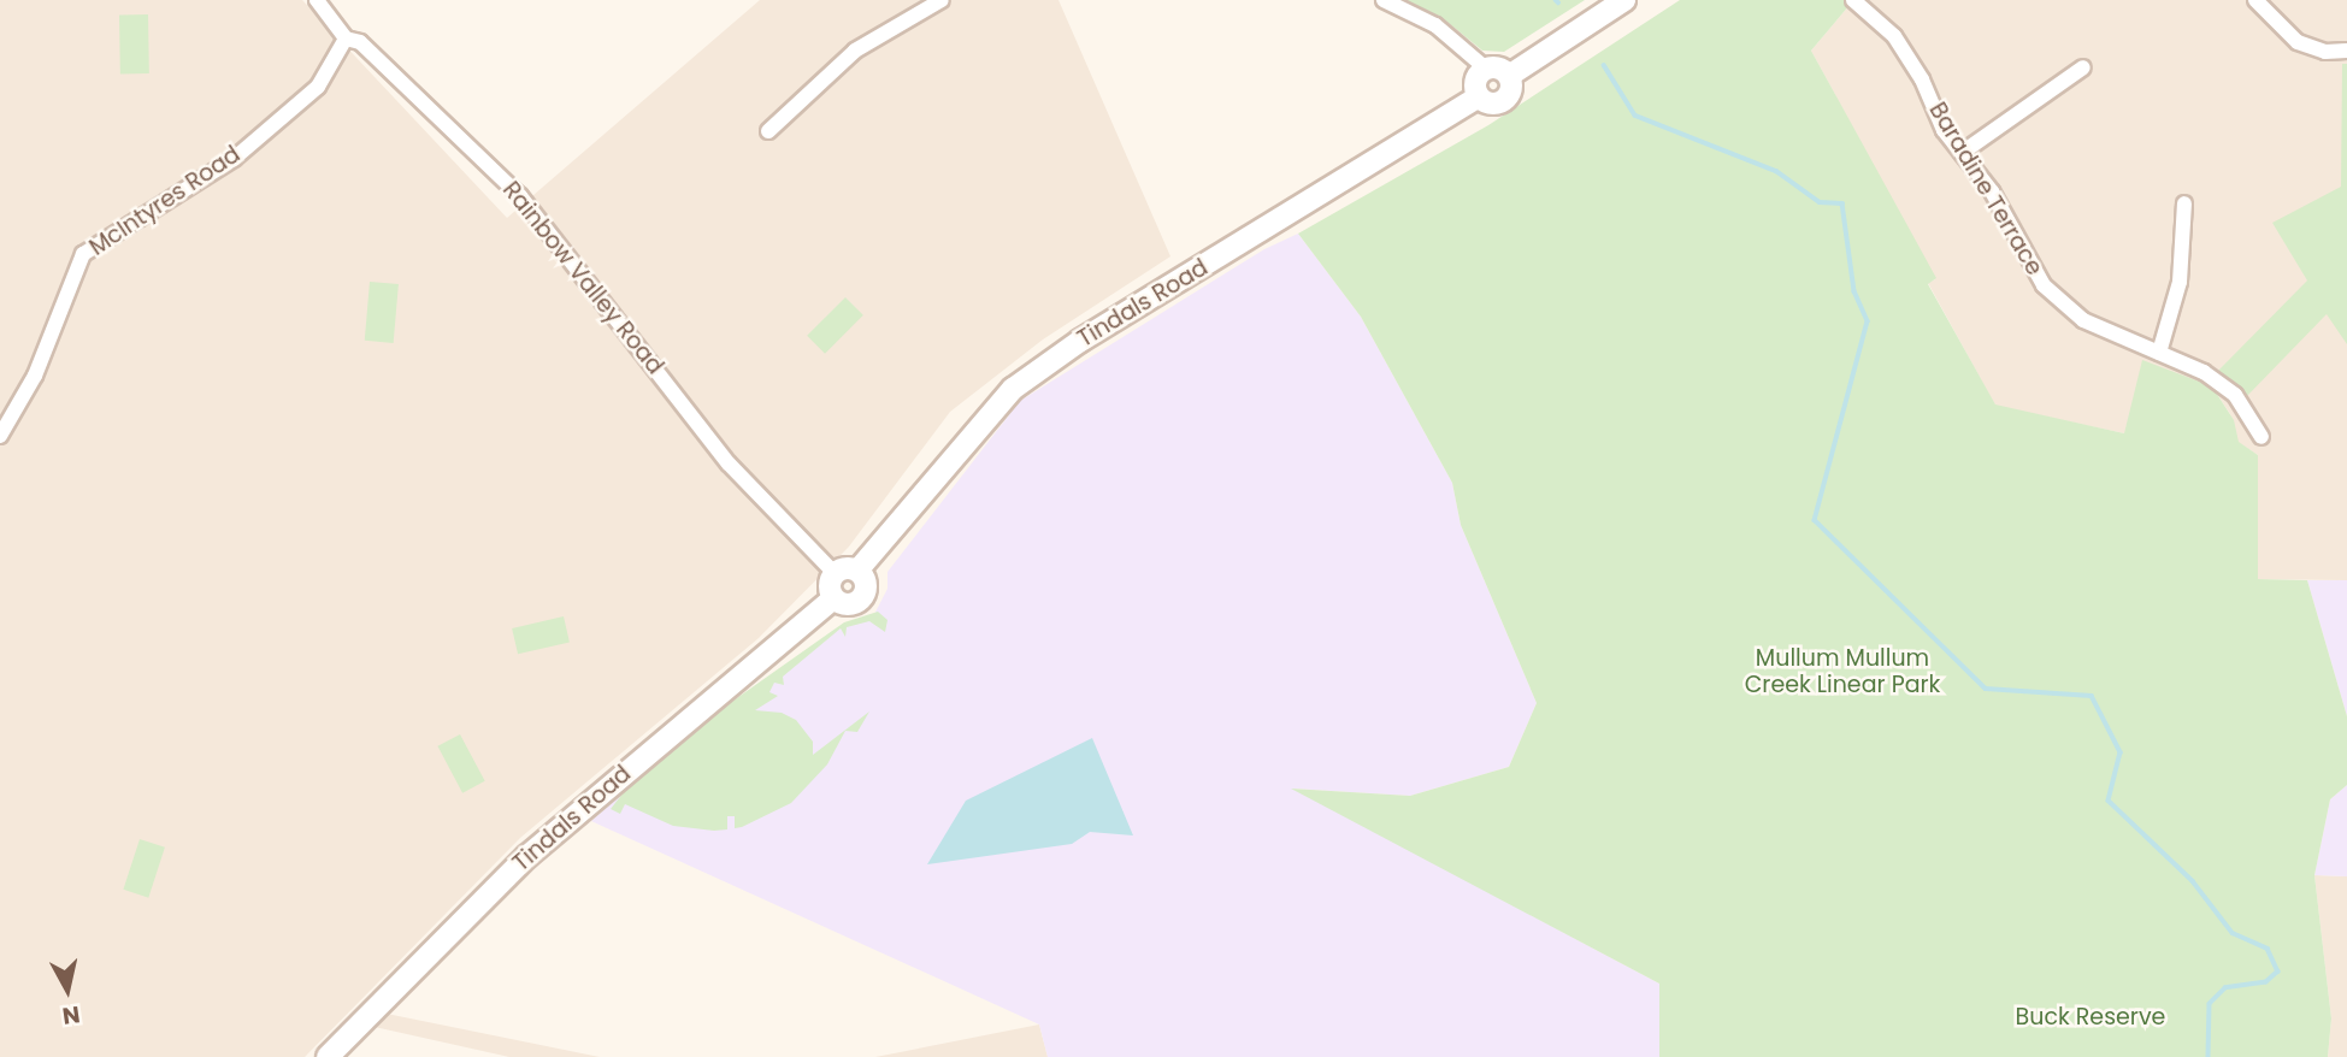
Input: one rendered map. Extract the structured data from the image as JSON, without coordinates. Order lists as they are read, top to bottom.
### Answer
{
  "streets": {
    "main road": ["Tindals Road"],
    "street": ["Baradine Terrace", "McIntyres Road", "Rainbow Valley Road"]
  },
  "crossings": [
    ["McIntyres Road", "Rainbow Valley Road"],
    ["Rainbow Valley Road", "Tindals Road"]
  ],
  "parks": ["Mullum Mullum Creek Linear Park", "Buck Reserve"],
  "north": "bottom"
}
